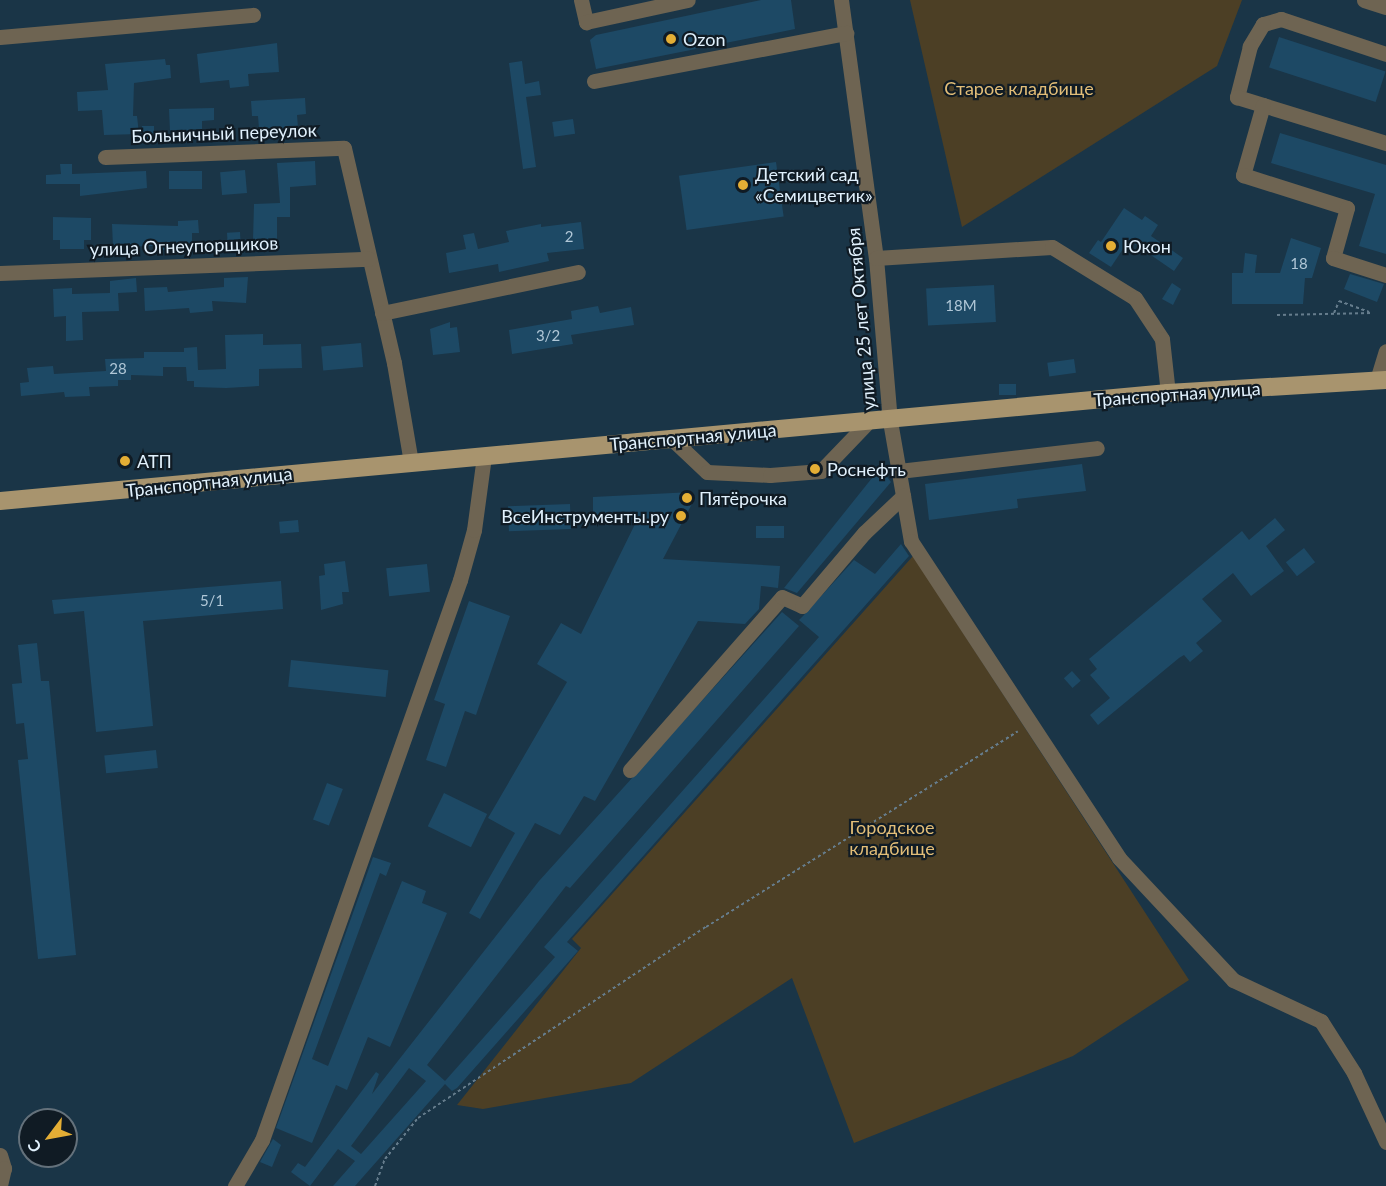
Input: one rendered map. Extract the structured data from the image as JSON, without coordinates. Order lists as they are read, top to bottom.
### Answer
{
  "streets": {
    "main road": ["Транспортная улица"],
    "street": ["Больничный переулок", "улица Огнеупорщиков", "улица 25 лет Октября"]
  },
  "crossings": [
    ["Больничный переулок", "улица Огнеупорщиков"],
    ["улица 25 лет Октября", "Транспортная улица"]
  ],
  "parks": ["Старое кладбище", "Городское кладбище"],
  "places": [
    "Ozon",
    "Детский сад «Семицветик»",
    "Юкон",
    "АТП",
    "Роснефть",
    "Пятёрочка",
    "ВсеИнструменты.ру"
  ],
  "house_numbers": [
    "2",
    "18",
    "18М",
    "3/2",
    "28",
    "5/1"
  ],
  "north": "bottom left"
}
